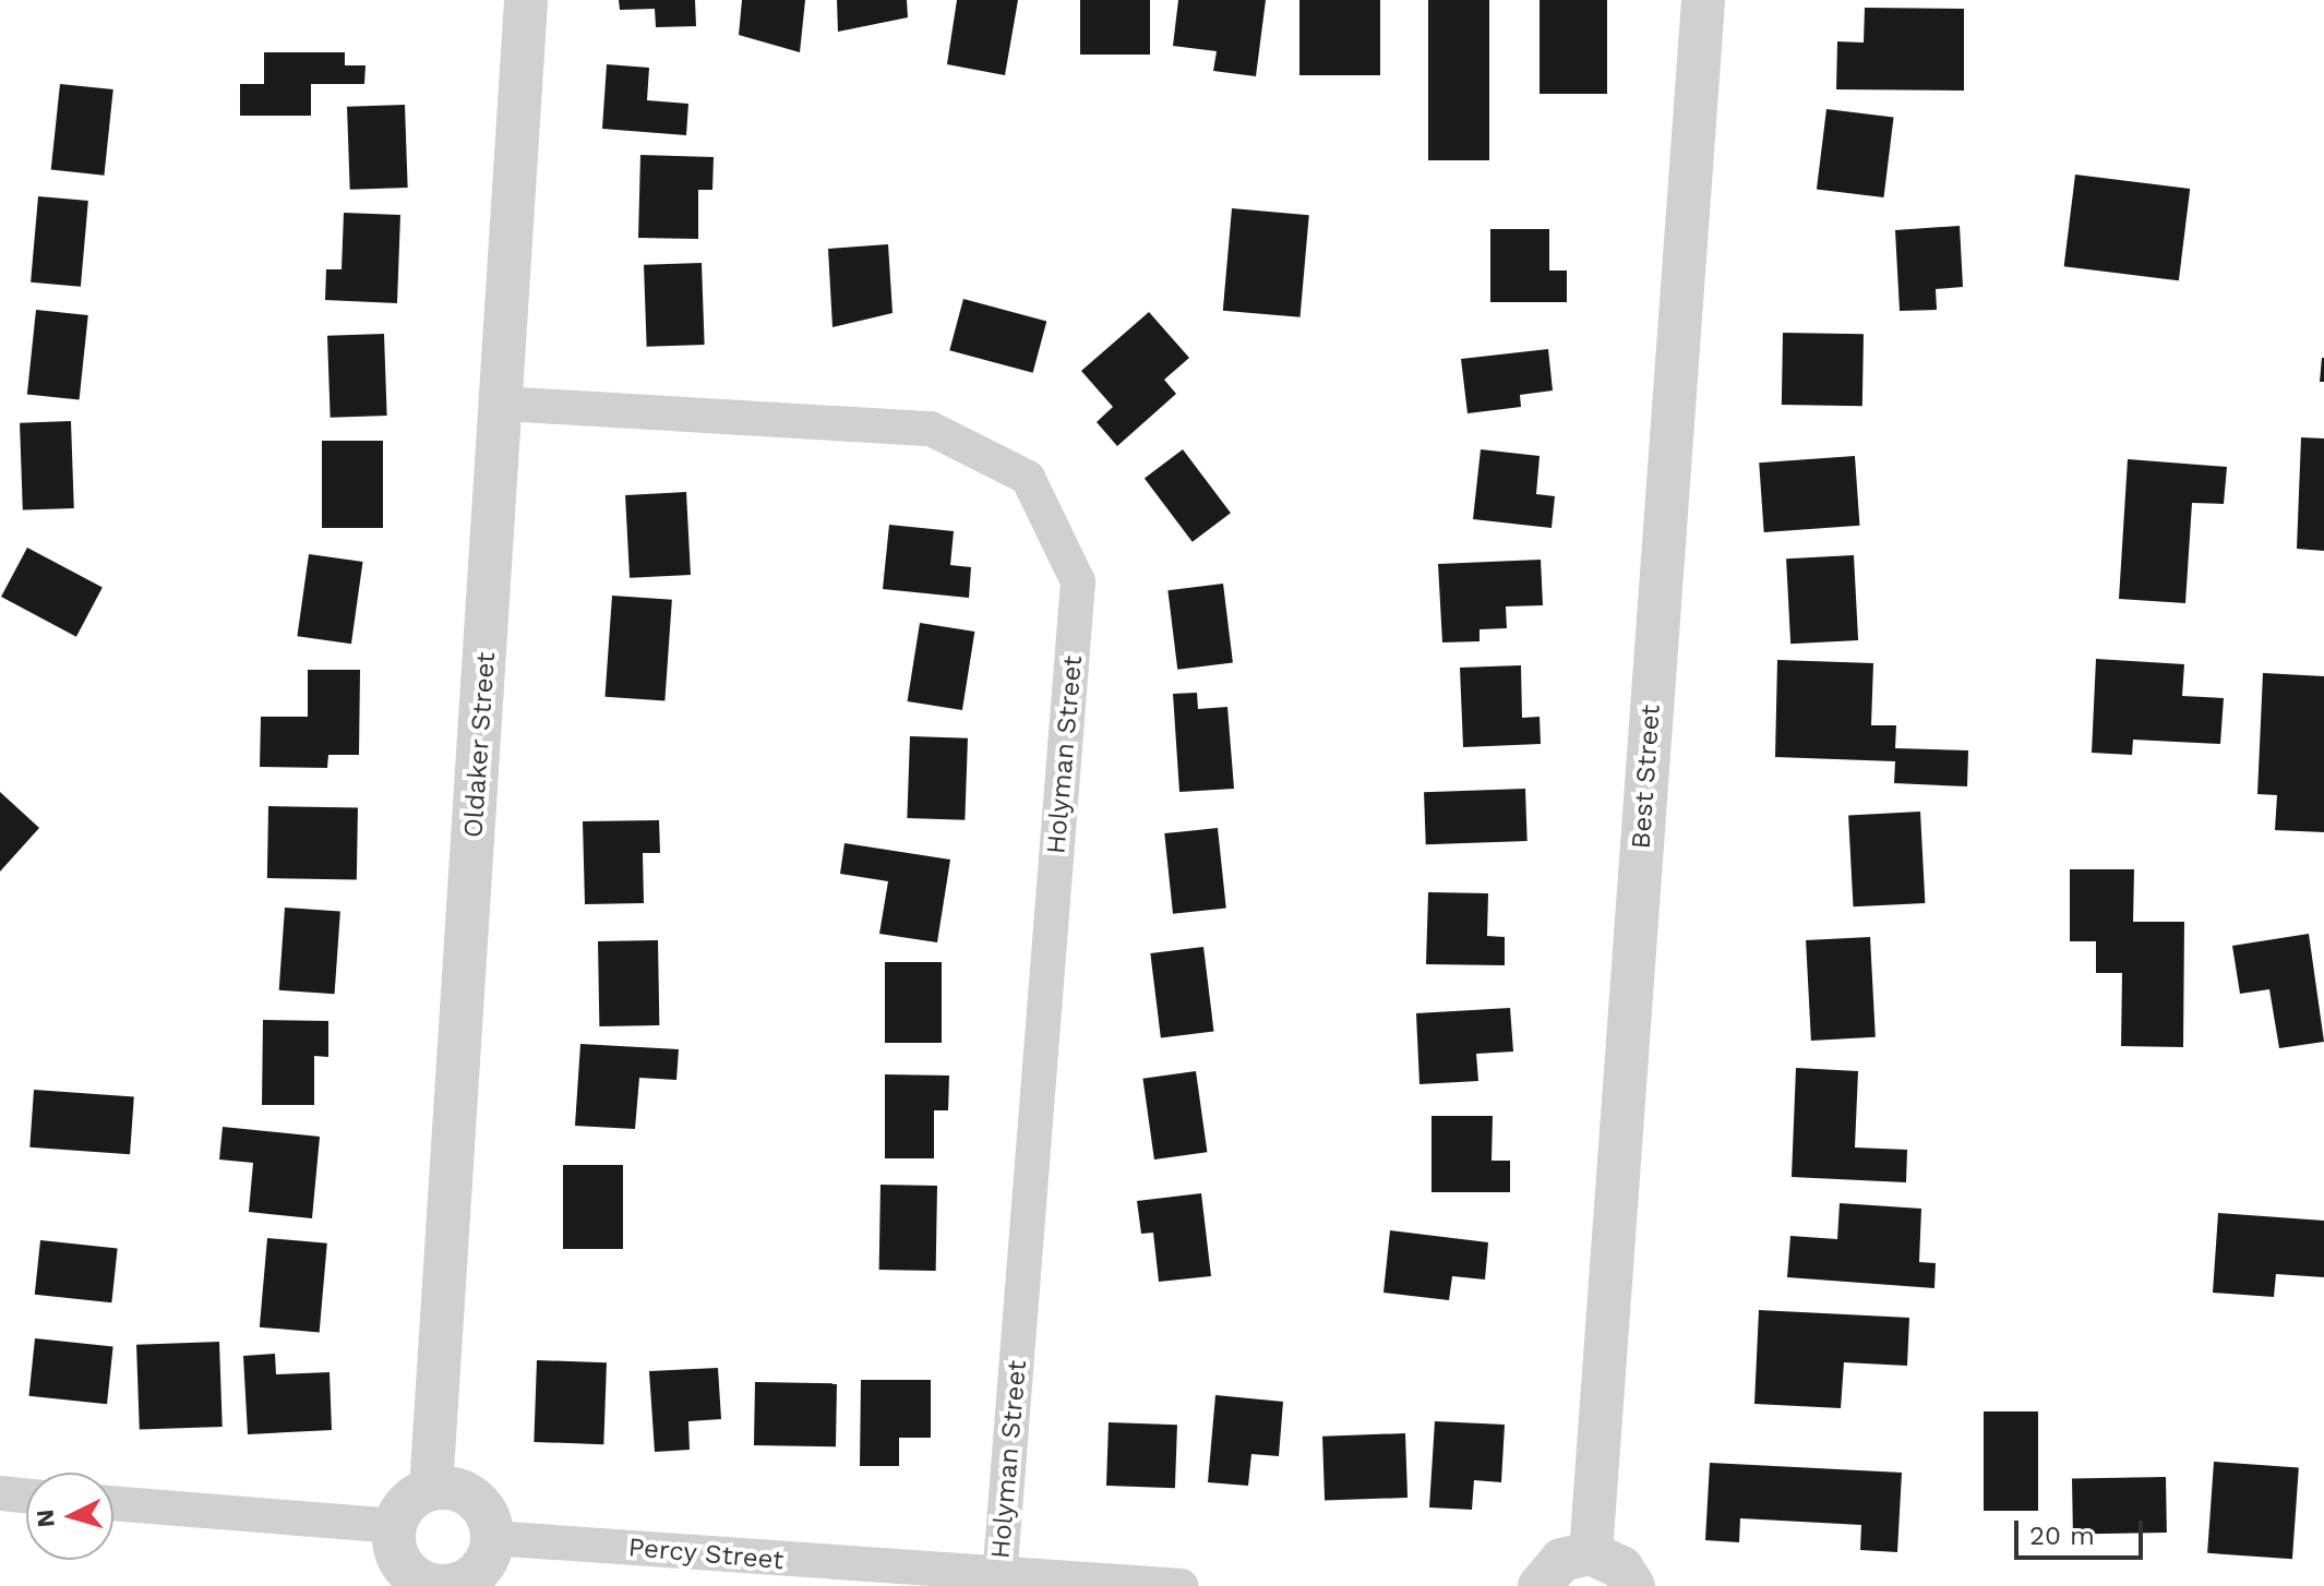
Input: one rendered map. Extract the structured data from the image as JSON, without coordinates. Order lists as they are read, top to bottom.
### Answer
{
  "streets": {
    "street": [
      "Oldaker Street",
      "Holyman Street",
      "Best Street",
      "Percy Street"
    ]
  },
  "crossings": [
    ["Oldaker Street", "Holyman Street"],
    ["Oldaker Street", "Percy Street"],
    ["Holyman Street", "Percy Street"]
  ],
  "scale_bar": "20 m",
  "north": "left"
}
